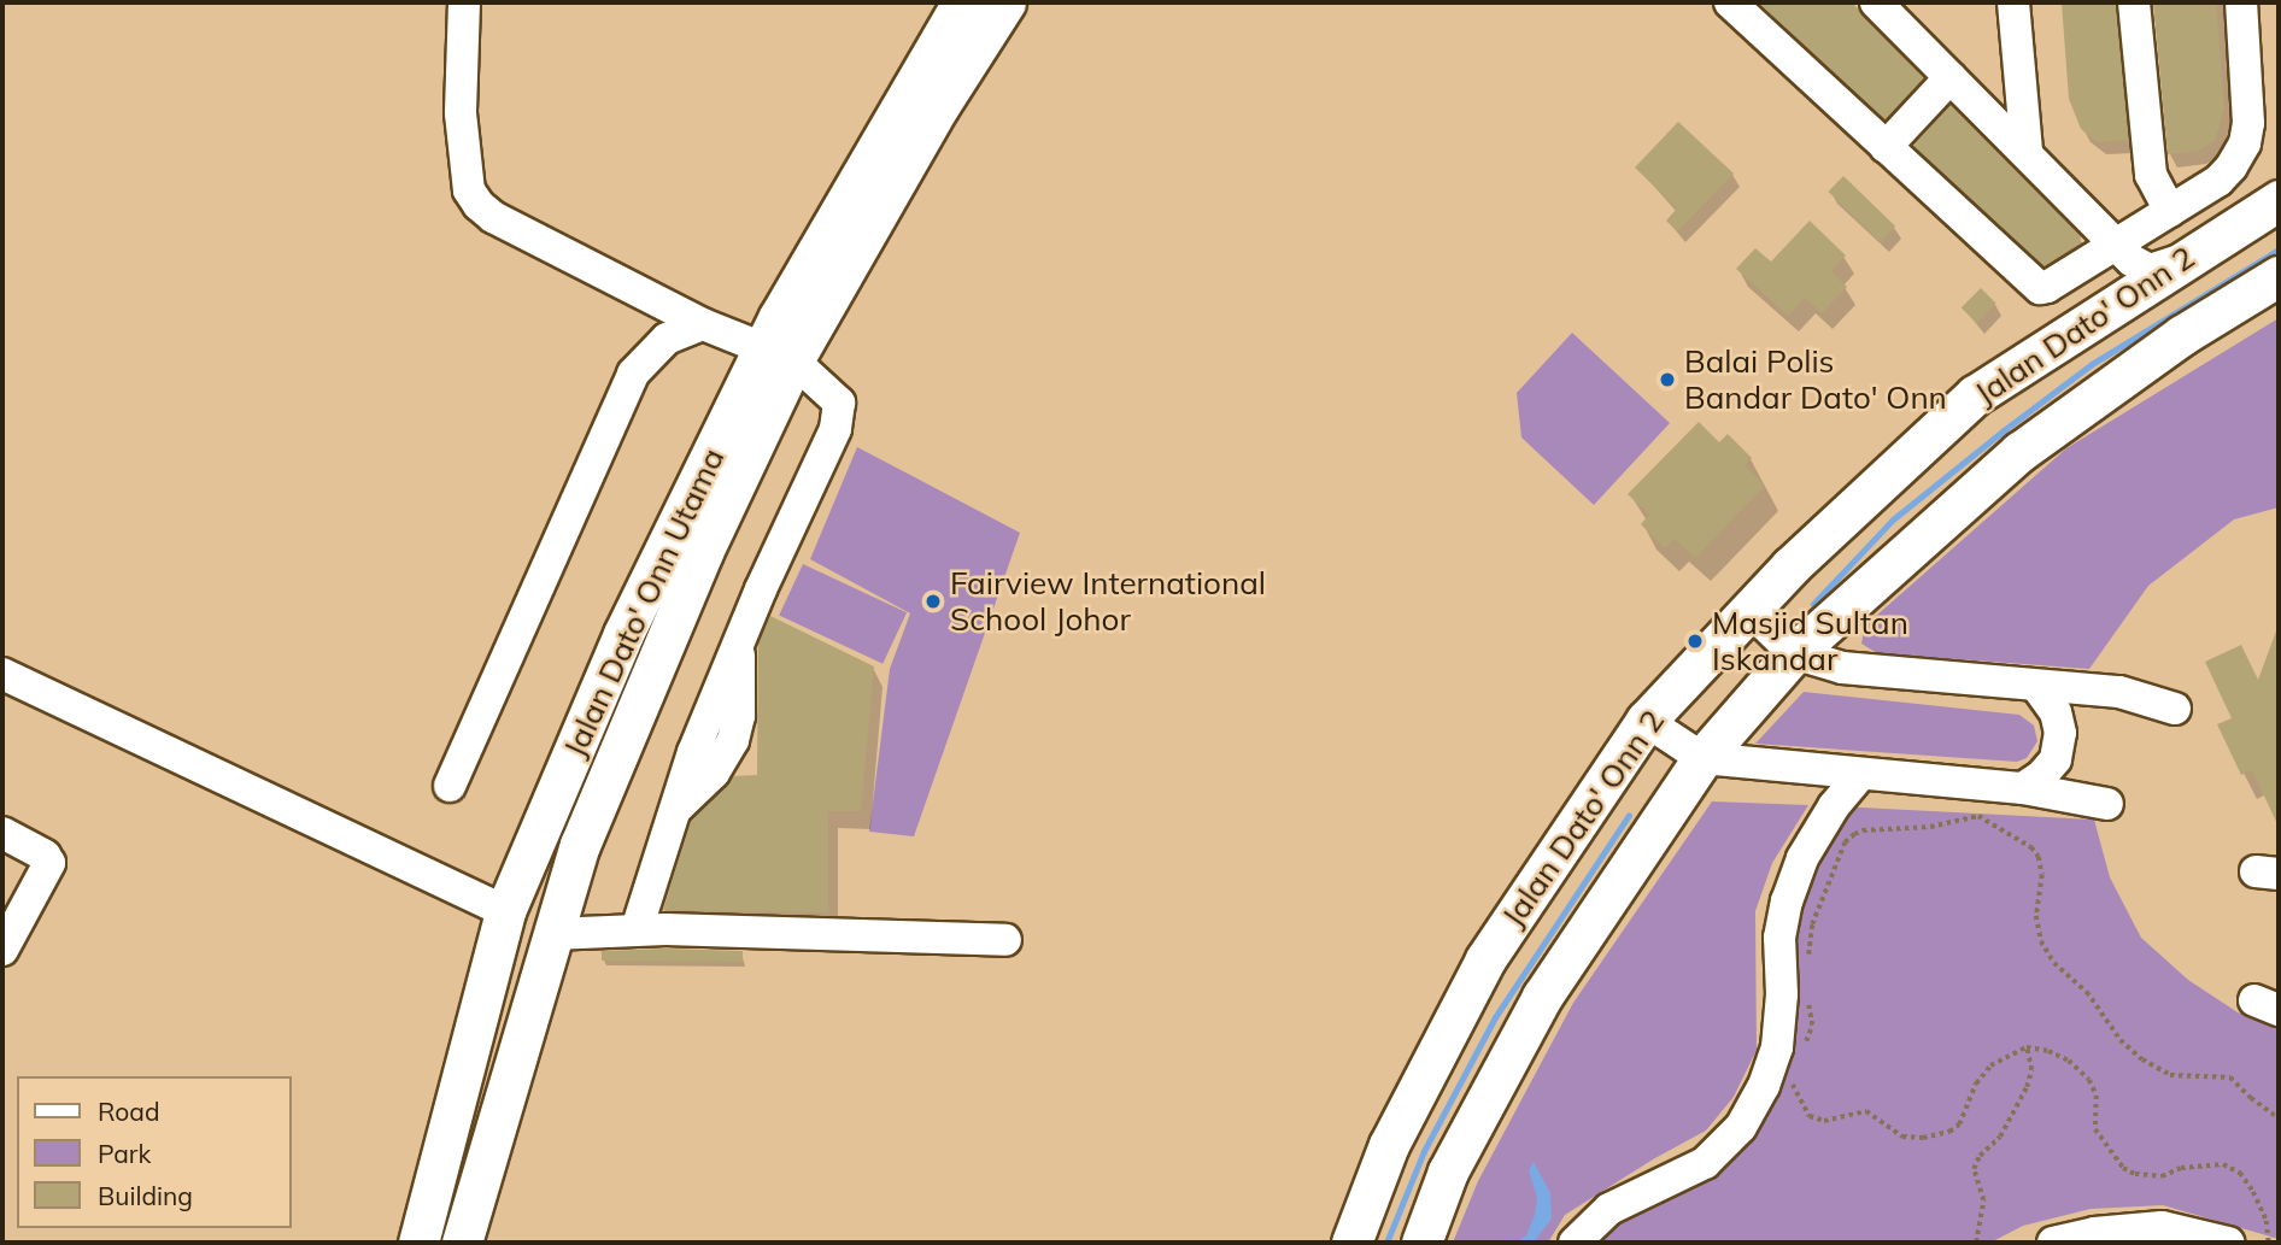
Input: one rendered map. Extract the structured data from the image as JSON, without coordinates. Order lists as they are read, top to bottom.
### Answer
{
  "streets": {
    "main road": ["Jalan Dato' Onn 2", "Jalan Dato' Onn Utama"]
  },
  "places": ["Balai Polis Bandar Dato' Onn", "Fairview International School Johor", "Masjid Sultan Iskandar"],
  "legend": ["Road", "Park", "Building"]
}
